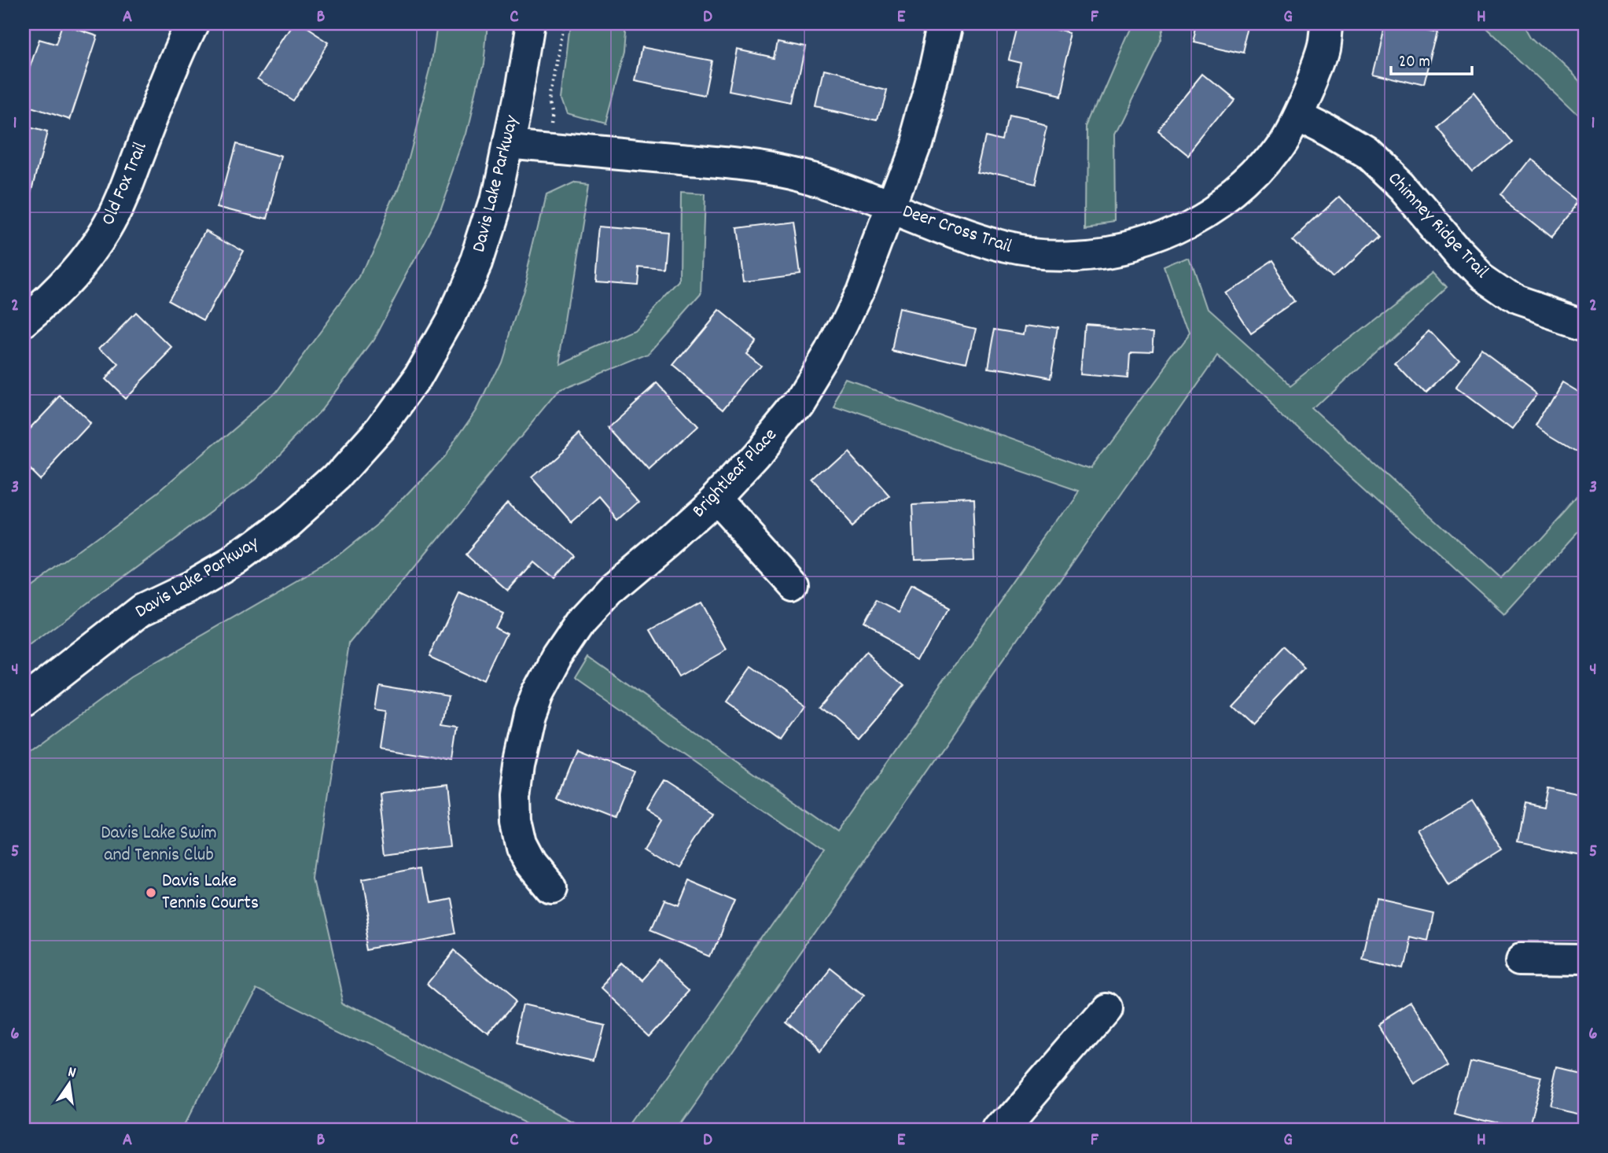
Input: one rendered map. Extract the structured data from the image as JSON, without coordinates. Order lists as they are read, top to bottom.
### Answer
{
  "streets": {
    "street": [
      "Old Fox Trail",
      "Davis Lake Parkway",
      "Chimney Ridge Trail",
      "Deer Cross Trail",
      "Brightleaf Place"
    ]
  },
  "crossings": [
    ["Davis Lake Parkway", "Deer Cross Trail"],
    ["Chimney Ridge Trail", "Deer Cross Trail"],
    ["Deer Cross Trail", "Brightleaf Place"]
  ],
  "parks": ["Davis Lake Swim and Tennis Club"],
  "places": ["Davis Lake Tennis Courts"],
  "scale_bar": "20 m",
  "north": "top",
  "grid": {
    "columns": [
      "A",
      "B",
      "C",
      "D",
      "E",
      "F",
      "G",
      "H"
    ],
    "rows": [
      "1",
      "2",
      "3",
      "4",
      "5",
      "6"
    ]
  }
}
